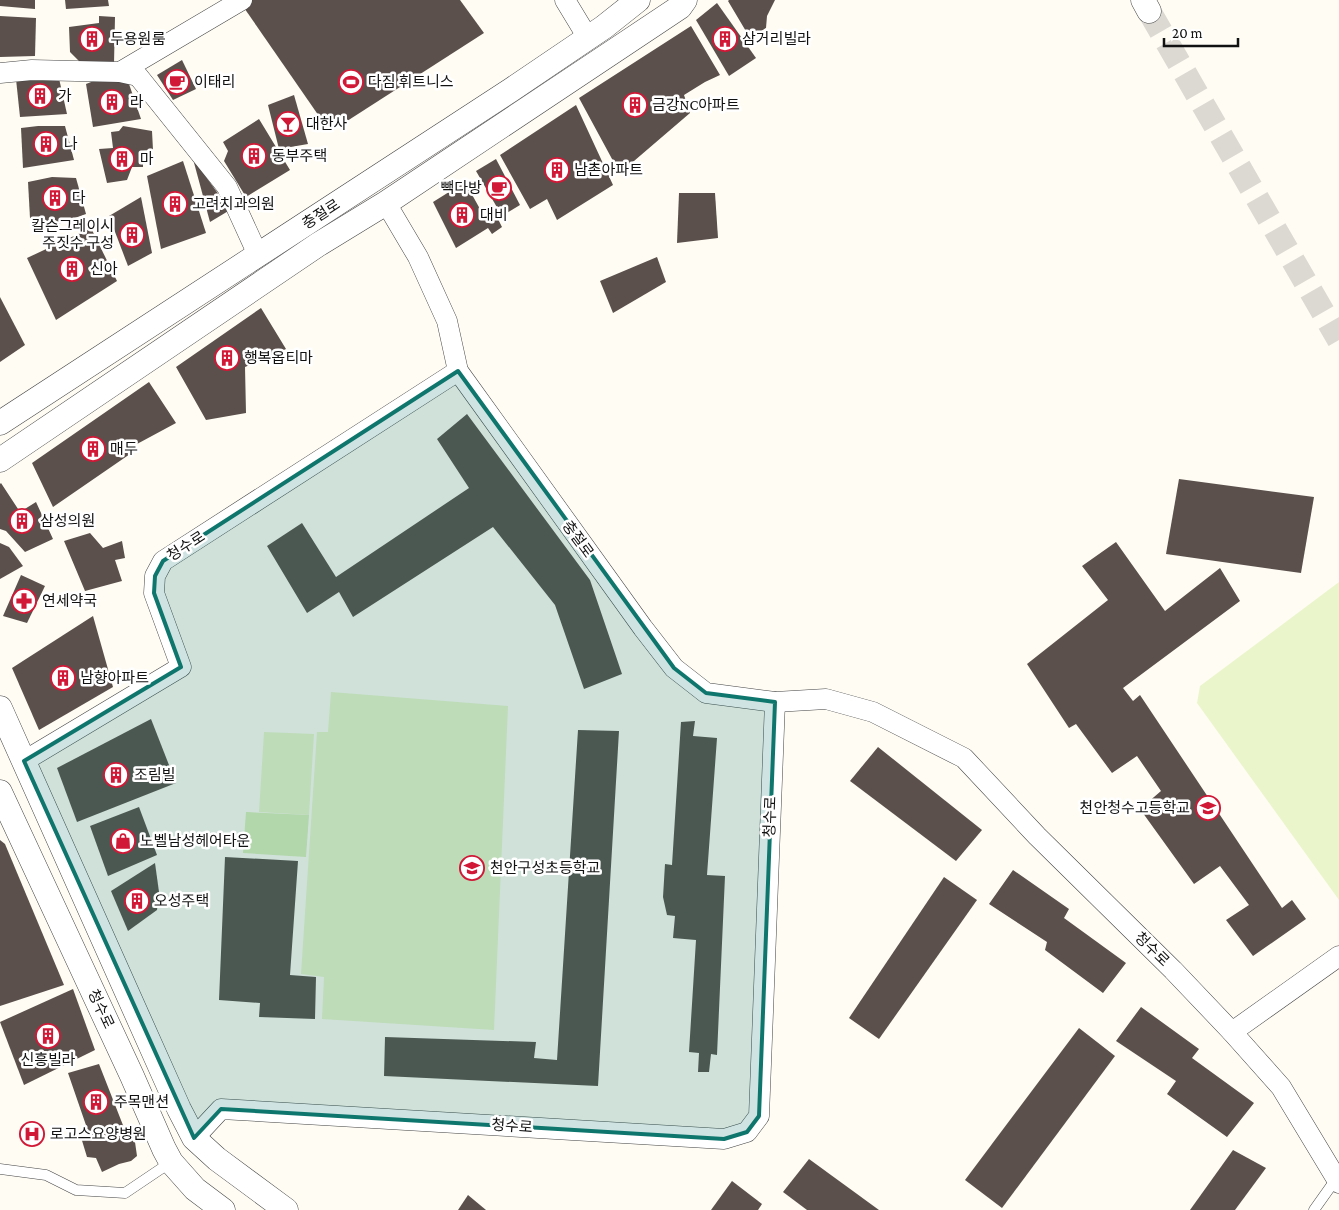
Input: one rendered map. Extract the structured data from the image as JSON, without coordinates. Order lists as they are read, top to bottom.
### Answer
{
  "streets": {
    "street": ["충절로", "청수로"]
  },
  "crossings": [
    ["충절로", "청수로"]
  ],
  "places": {
    "building": [
      "두용원룸",
      "삼거리빌라",
      "가",
      "라",
      "금강NC아파트",
      "나",
      "동부주택",
      "마",
      "남촌아파트",
      "다",
      "고려치과의원",
      "대비",
      "칼슨그레이시 주짓수 구성",
      "신아",
      "행복옵티마",
      "매두",
      "삼성의원",
      "남향아파트",
      "조림빌",
      "오성주택",
      "신흥빌라",
      "주목맨션"
    ],
    "cafe": ["이태리", "빽다방"],
    "sports": ["다짐 휘트니스"],
    "bar": ["대한사"],
    "pharmacy": ["연세약국"],
    "school or university": ["천안청수고등학교", "천안구성초등학교"],
    "shop": ["노벨남성헤어타운"],
    "hospital": ["로고스요양병원"]
  },
  "scale_bar": "20 m"
}
